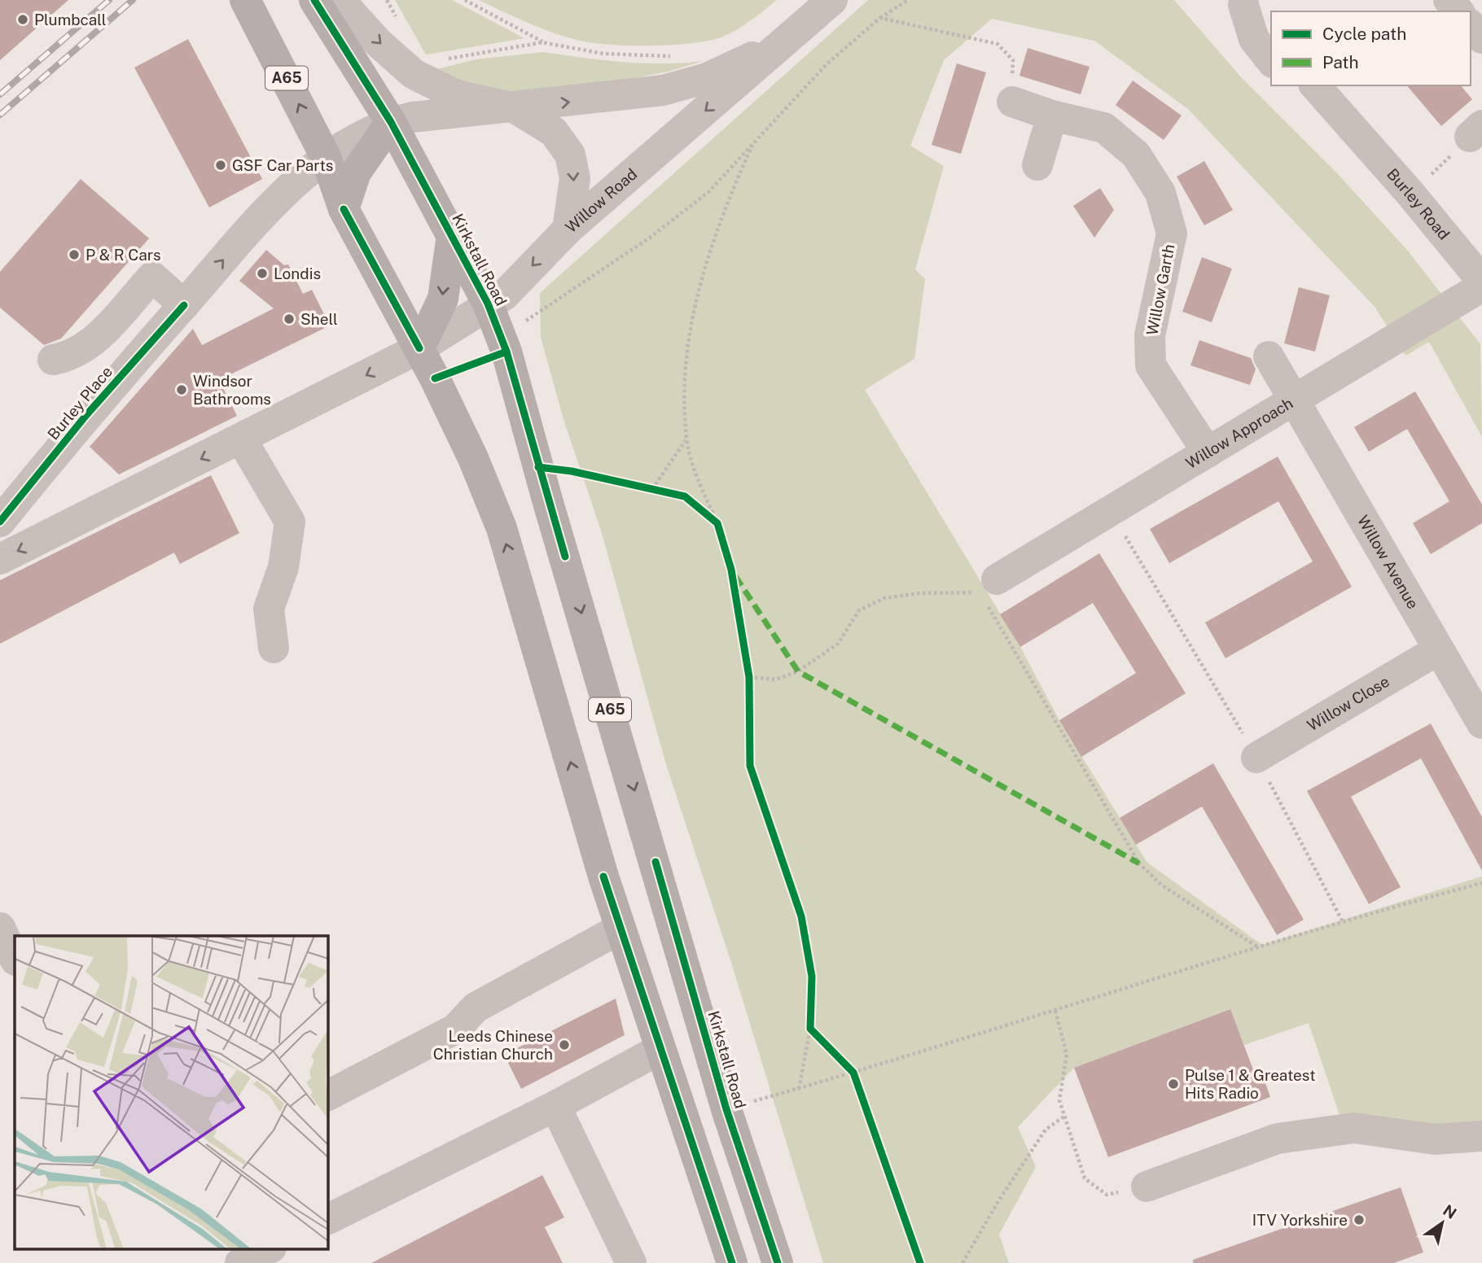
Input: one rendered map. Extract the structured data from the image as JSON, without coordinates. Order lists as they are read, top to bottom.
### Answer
{
  "streets": {
    "main road": ["A65", "Kirkstall Road"],
    "street": [
      "Willow Road",
      "Burley Road",
      "Willow Garth",
      "Burley Place",
      "Willow Approach",
      "Willow Avenue",
      "Willow Close"
    ]
  },
  "crossings": [
    ["A65", "Willow Road"],
    ["A65", "Burley Place"],
    ["Willow Road", "Kirkstall Road"],
    ["Willow Road", "Burley Place"],
    ["Willow Garth", "Willow Approach"],
    ["Willow Approach", "Willow Avenue"],
    ["Willow Avenue", "Willow Close"]
  ],
  "places": [
    "Plumbcall",
    "GSF Car Parts",
    "P & R Cars",
    "Londis",
    "Shell",
    "Windsor Bathrooms",
    "Leeds Chinese Christian Church",
    "Pulse 1 & Greatest Hits Radio",
    "ITV Yorkshire"
  ],
  "legend": ["Cycle path", "Path"],
  "north": "top right"
}
